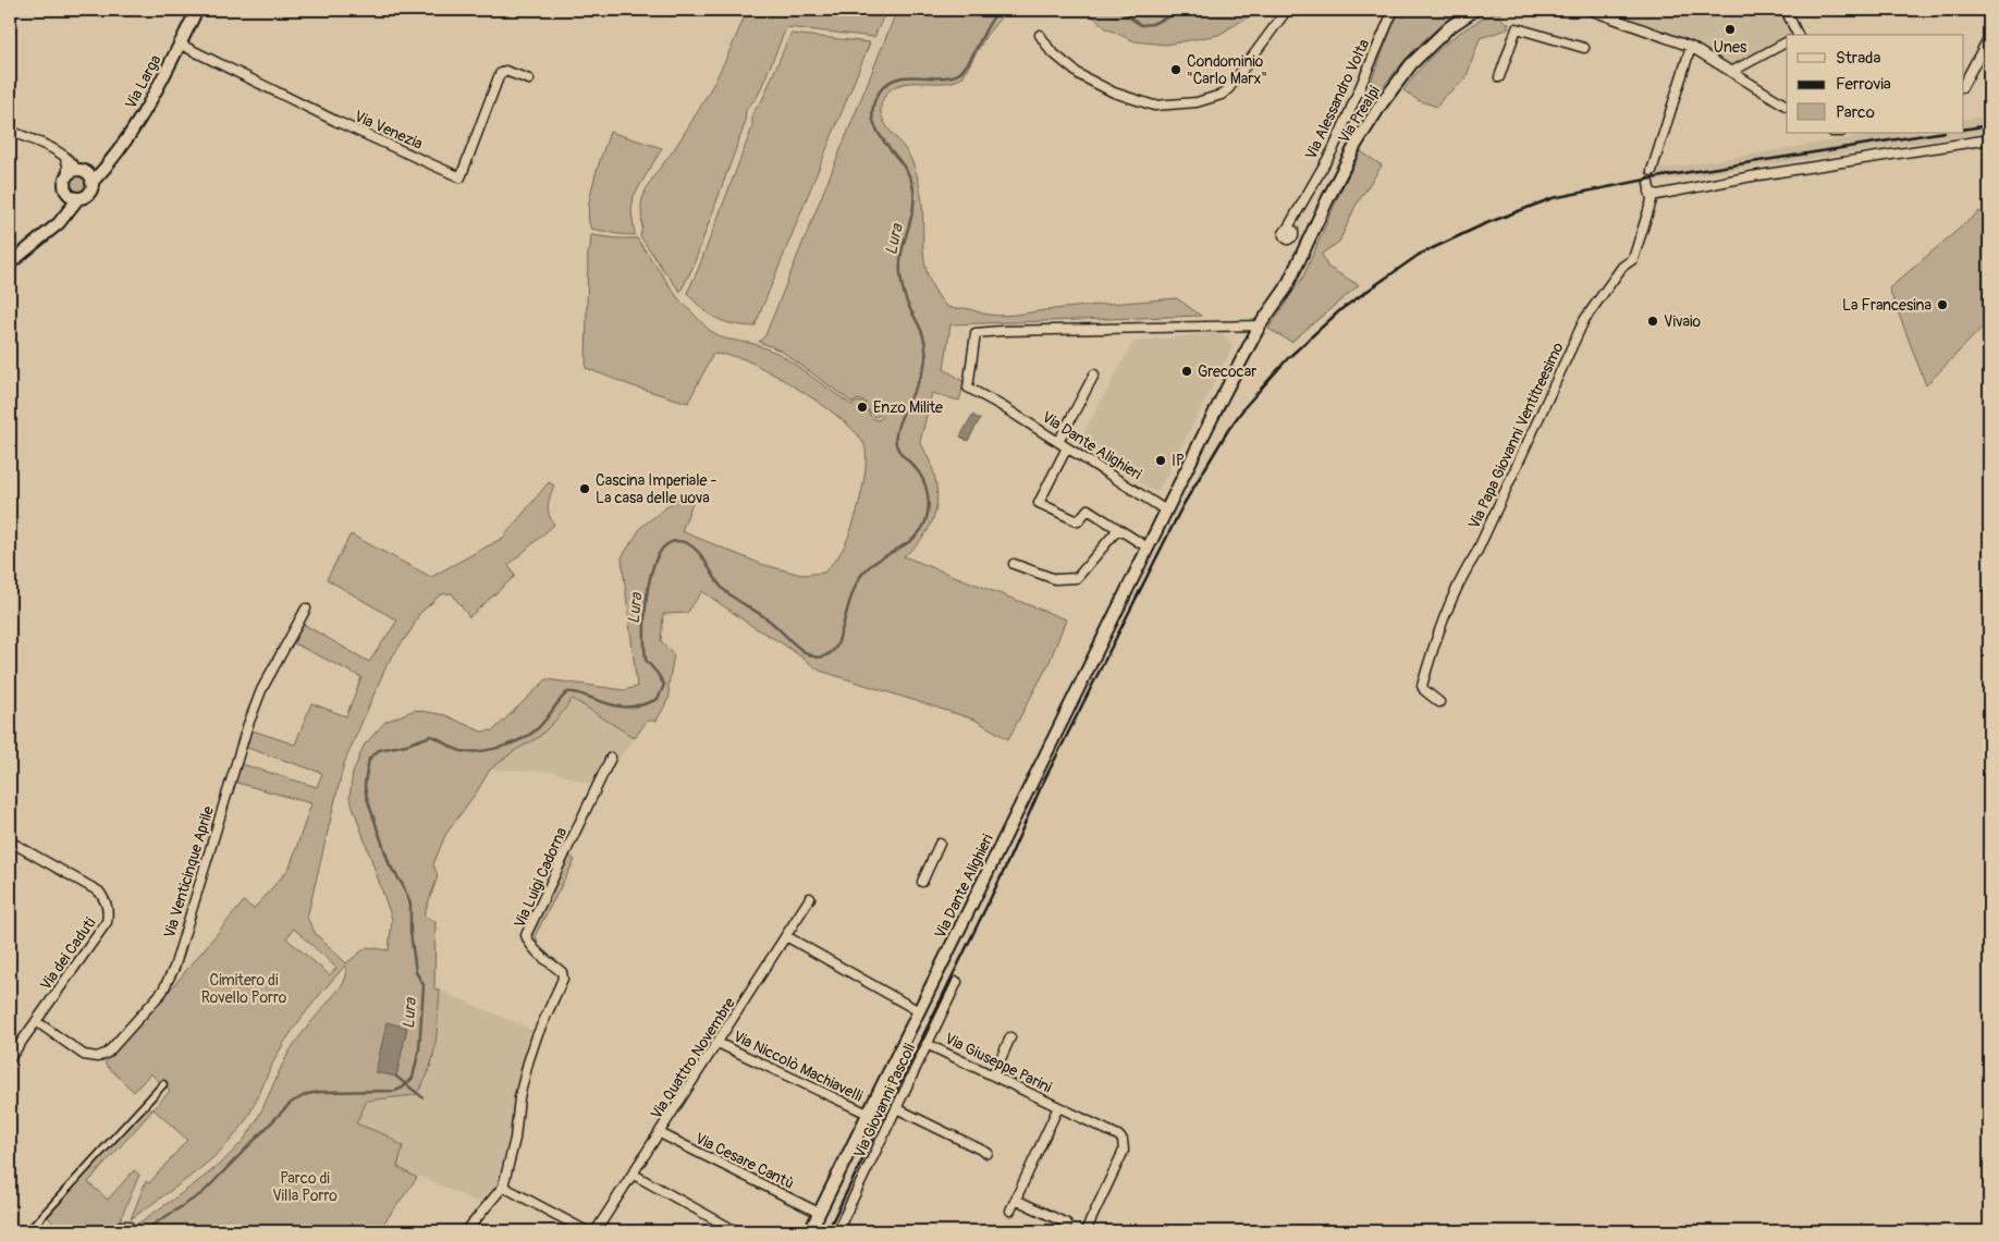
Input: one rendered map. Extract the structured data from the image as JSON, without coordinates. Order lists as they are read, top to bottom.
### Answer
{
  "streets": {
    "street": [
      "Via Larga",
      "Via Alessandro Volta",
      "Via Prealpi",
      "Via Venezia",
      "Via Papa Giovanni Ventitreesimo",
      "Via Dante Alighieri",
      "Via Venticinque Aprile",
      "Via Luigi Cadorna",
      "Via dei Caduti",
      "Via Quattro Novembre",
      "Via Giuseppe Parini",
      "Via Niccolò Machiavelli",
      "Via Giovanni Pascoli",
      "Via Cesare Cantù"
    ]
  },
  "crossings": [
    ["Via Larga", "Via Venezia"],
    ["Via Prealpi", "Via Dante Alighieri"],
    ["Via Dante Alighieri", "Via Niccolò Machiavelli"],
    ["Via Dante Alighieri", "Via Cesare Cantù"],
    ["Via Venticinque Aprile", "Via dei Caduti"],
    ["Via Quattro Novembre", "Via Niccolò Machiavelli"],
    ["Via Quattro Novembre", "Via Cesare Cantù"],
    ["Via Giuseppe Parini", "Via Giovanni Pascoli"]
  ],
  "water": ["Lura"],
  "parks": ["Cimitero di Rovello Porro", "Parco di Villa Porro"],
  "places": [
    "Unes",
    "Condominio \"Carlo Marx\"",
    "La Francesina",
    "Vivaio",
    "Grecocar",
    "Enzo Milite",
    "IP",
    "Cascina Imperiale - La casa delle uova"
  ],
  "legend": ["Strada", "Ferrovia", "Parco"]
}
